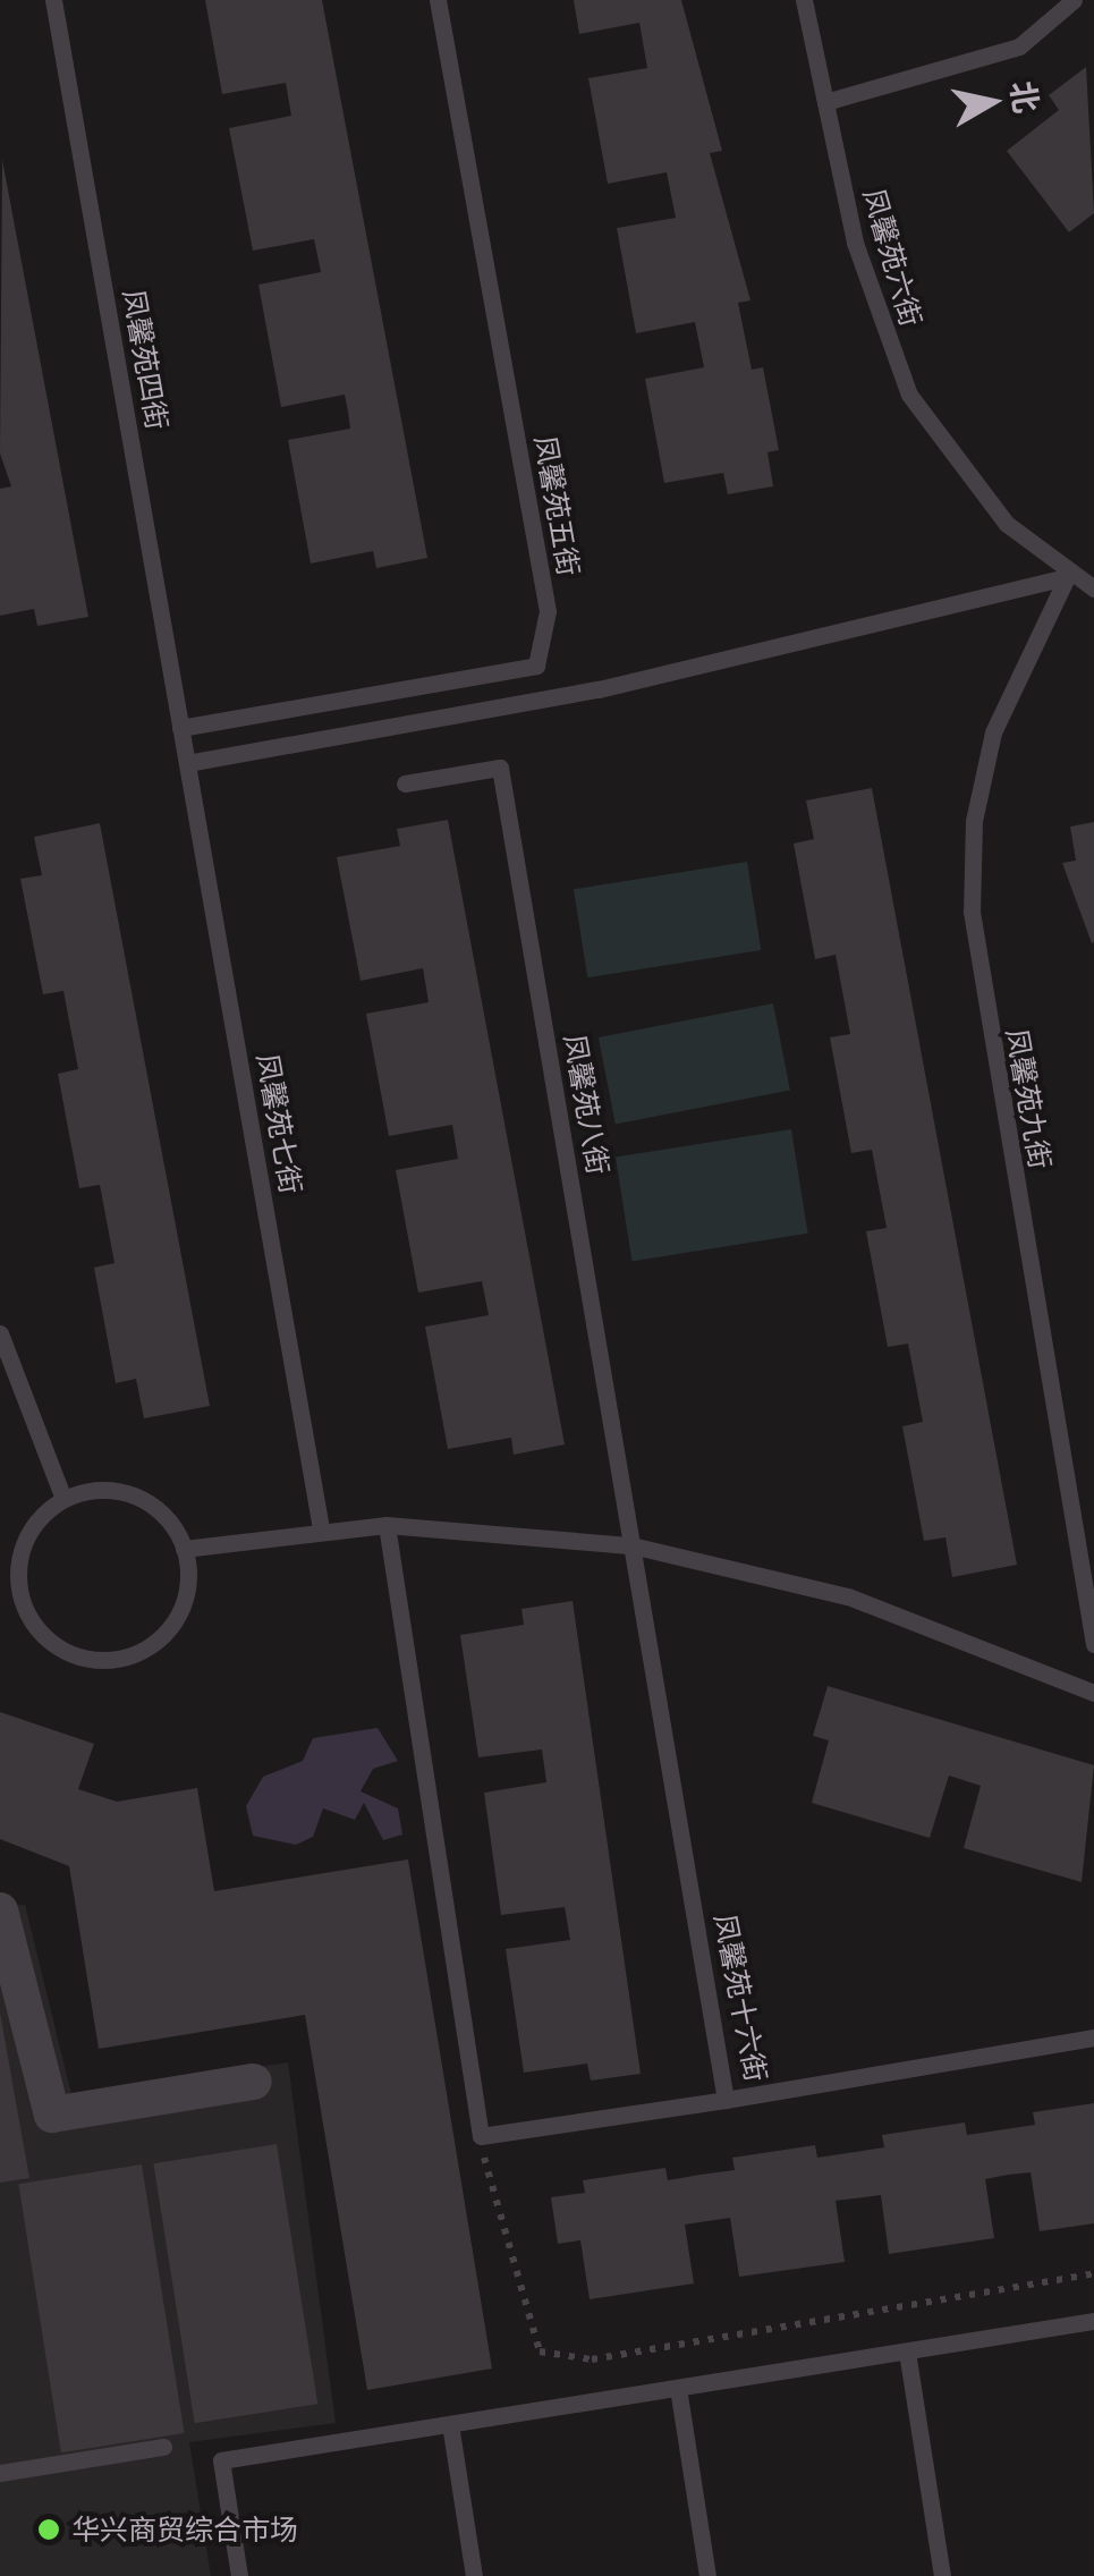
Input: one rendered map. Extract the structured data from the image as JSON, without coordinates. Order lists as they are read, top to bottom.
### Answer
{
  "streets": {
    "lane": [
      "凤馨苑六街",
      "凤馨苑四街",
      "凤馨苑五街",
      "凤馨苑九街",
      "凤馨苑八街",
      "凤馨苑七街",
      "凤馨苑十六街"
    ]
  },
  "crossings": [
    ["凤馨苑六街", "凤馨苑九街"],
    ["凤馨苑四街", "凤馨苑五街"],
    ["凤馨苑四街", "凤馨苑七街"],
    ["凤馨苑五街", "凤馨苑七街"],
    ["凤馨苑八街", "凤馨苑十六街"]
  ],
  "places": ["华兴商贸综合市场"],
  "north": "right"
}
